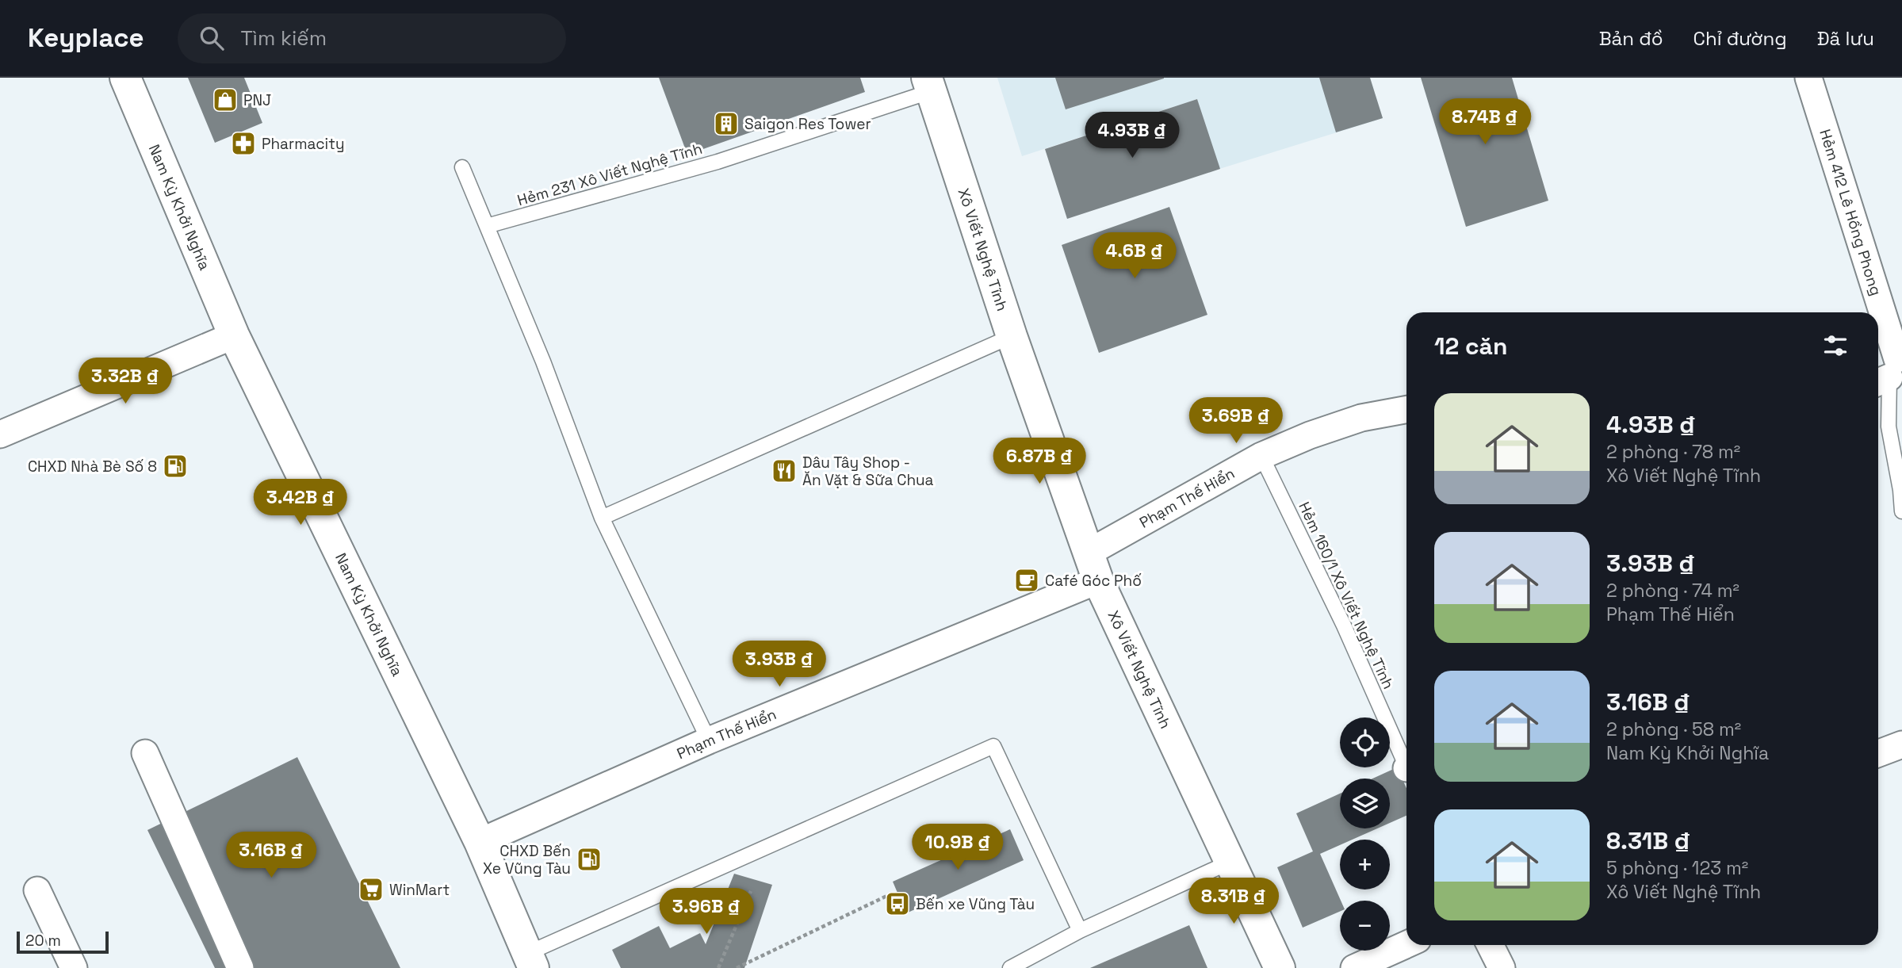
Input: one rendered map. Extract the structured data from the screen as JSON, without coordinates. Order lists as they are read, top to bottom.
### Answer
{
  "streets": {
    "street": [
      "Nam Kỳ Khởi Nghĩa",
      "Hẻm 412 Lê Hồng Phong",
      "Xô Viết Nghệ Tĩnh",
      "Phạm Thế Hiển"
    ],
    "lane": ["Hẻm 231 Xô Viết Nghệ Tĩnh", "Hẻm 160/1 Xô Viết Nghệ Tĩnh"]
  },
  "crossings": [
    ["Hẻm 231 Xô Viết Nghệ Tĩnh", "Xô Viết Nghệ Tĩnh"],
    ["Nam Kỳ Khởi Nghĩa", "Phạm Thế Hiển"],
    ["Xô Viết Nghệ Tĩnh", "Phạm Thế Hiển"],
    ["Phạm Thế Hiển", "Hẻm 160/1 Xô Viết Nghệ Tĩnh"]
  ],
  "places": {
    "shop": ["PNJ"],
    "building": ["Saigon Res Tower"],
    "pharmacy": ["Pharmacity"],
    "fuel station": ["CHXD Nhà Bè Số 8", "CHXD Bến Xe Vũng Tàu"],
    "restaurant": ["Dâu Tây Shop - Ăn Vặt & Sữa Chua"],
    "cafe": ["Café Góc Phố"],
    "supermarket": ["WinMart"],
    "bus stop": ["Bến xe Vũng Tàu"]
  },
  "scale_bar": "20 m",
  "page": {
    "header": "Keyplace",
    "search": "Tìm kiếm",
    "nav": ["Bản đồ", "Chỉ đường", "Đã lưu"],
    "price": [
      "8.74B ₫",
      "4.93B ₫",
      "4.6B ₫",
      "3.32B ₫",
      "3.69B ₫",
      "6.87B ₫",
      "3.42B ₫",
      "3.93B ₫",
      "10.9B ₫",
      "3.16B ₫",
      "8.31B ₫",
      "3.96B ₫"
    ],
    "heading": "12 căn",
    "list": [
      {
        "name": "4.93B ₫",
        "note": "2 phòng · 78 m² · Xô Viết Nghệ Tĩnh"
      },
      {
        "name": "3.93B ₫",
        "note": "2 phòng · 74 m² · Phạm Thế Hiển"
      },
      {
        "name": "3.16B ₫",
        "note": "2 phòng · 58 m² · Nam Kỳ Khởi Nghĩa"
      },
      {
        "name": "8.31B ₫",
        "note": "5 phòng · 123 m² · Xô Viết Nghệ Tĩnh"
      }
    ],
    "map_buttons": ["+", "−"],
    "scale": "20 m"
  }
}
